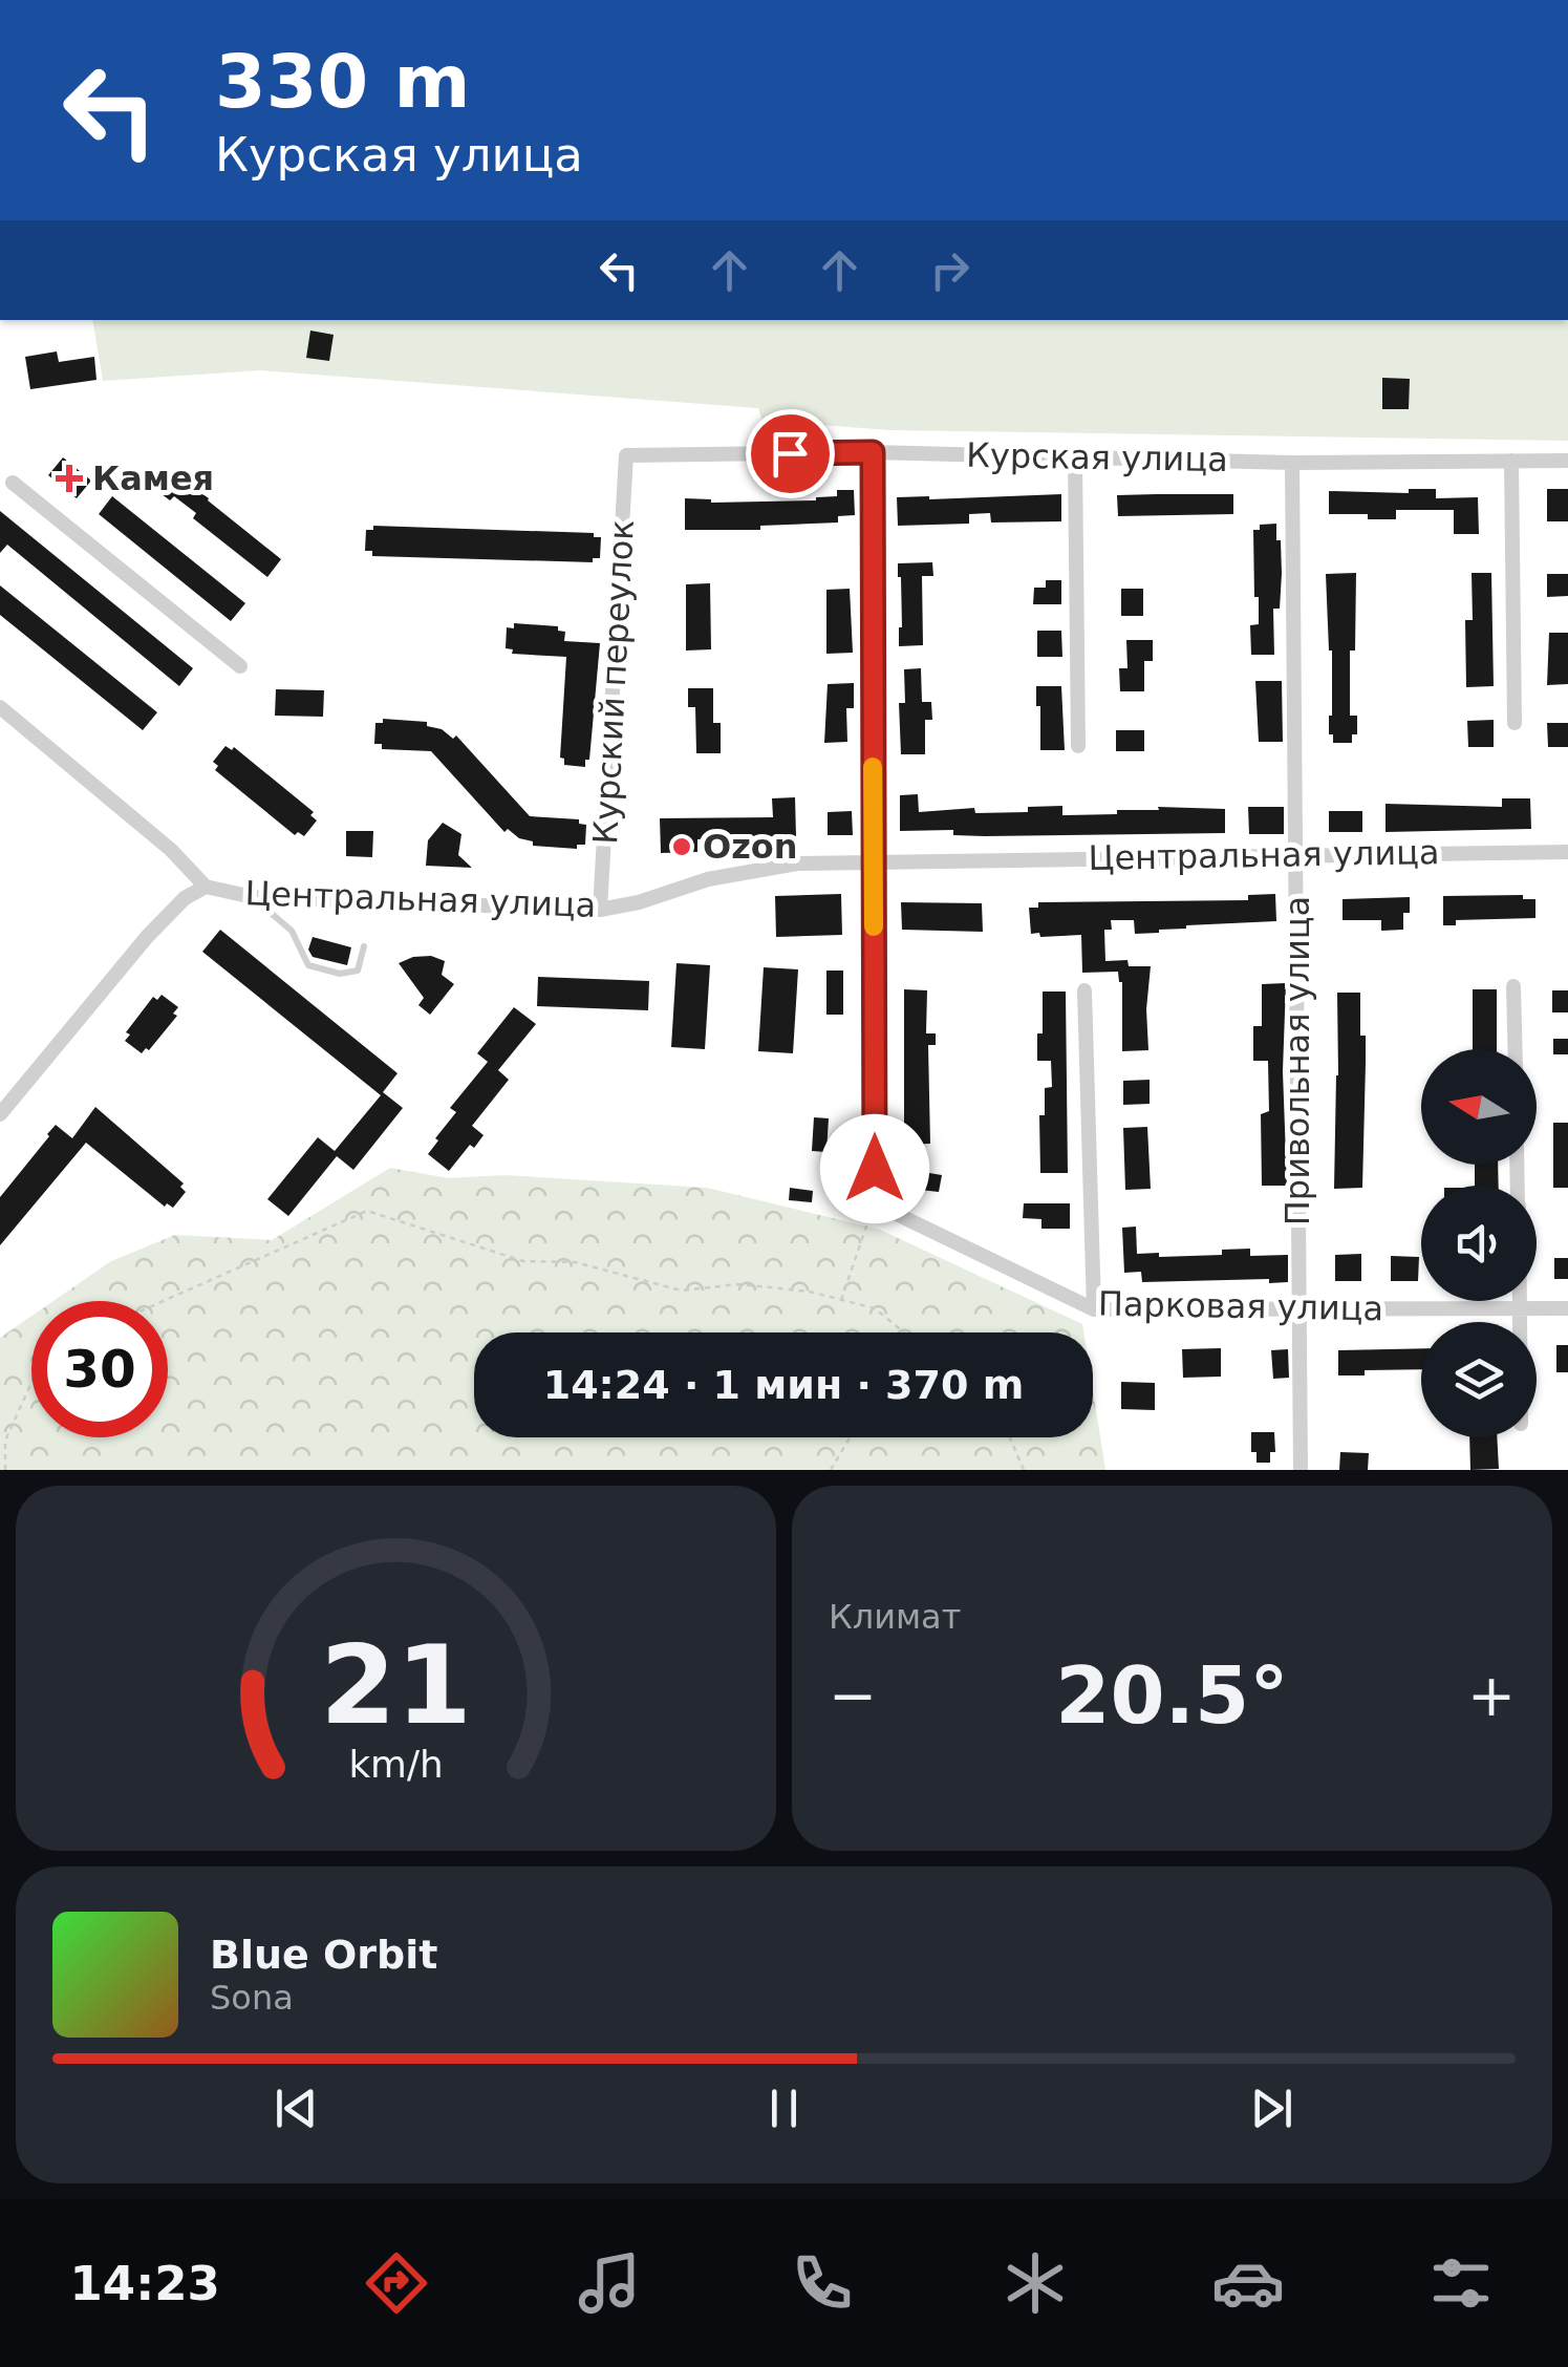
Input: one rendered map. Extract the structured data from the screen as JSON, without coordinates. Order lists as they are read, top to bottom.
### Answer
{
  "streets": {
    "street": [
      "Курская улица",
      "Курский переулок",
      "Центральная улица",
      "Привольная улица",
      "Парковая улица"
    ]
  },
  "crossings": [
    ["Курская улица", "Курский переулок"],
    ["Курская улица", "Привольная улица"],
    ["Курский переулок", "Центральная улица"],
    ["Центральная улица", "Привольная улица"],
    ["Привольная улица", "Парковая улица"]
  ],
  "places": {
    "health": ["Камея"],
    "other": ["Ozon"]
  },
  "north": "left",
  "page": {
    "turn": ["330 m", "Курская улица"],
    "limit": "30",
    "trip": "14:24 · 1 мин · 370 m",
    "tile": "Климат",
    "heat": ["−", "20.5°", "+"],
    "song": ["Blue Orbit", "Sona"],
    "tabs": "14:23",
    "gauge": ["21", "km/h"]
  }
}
